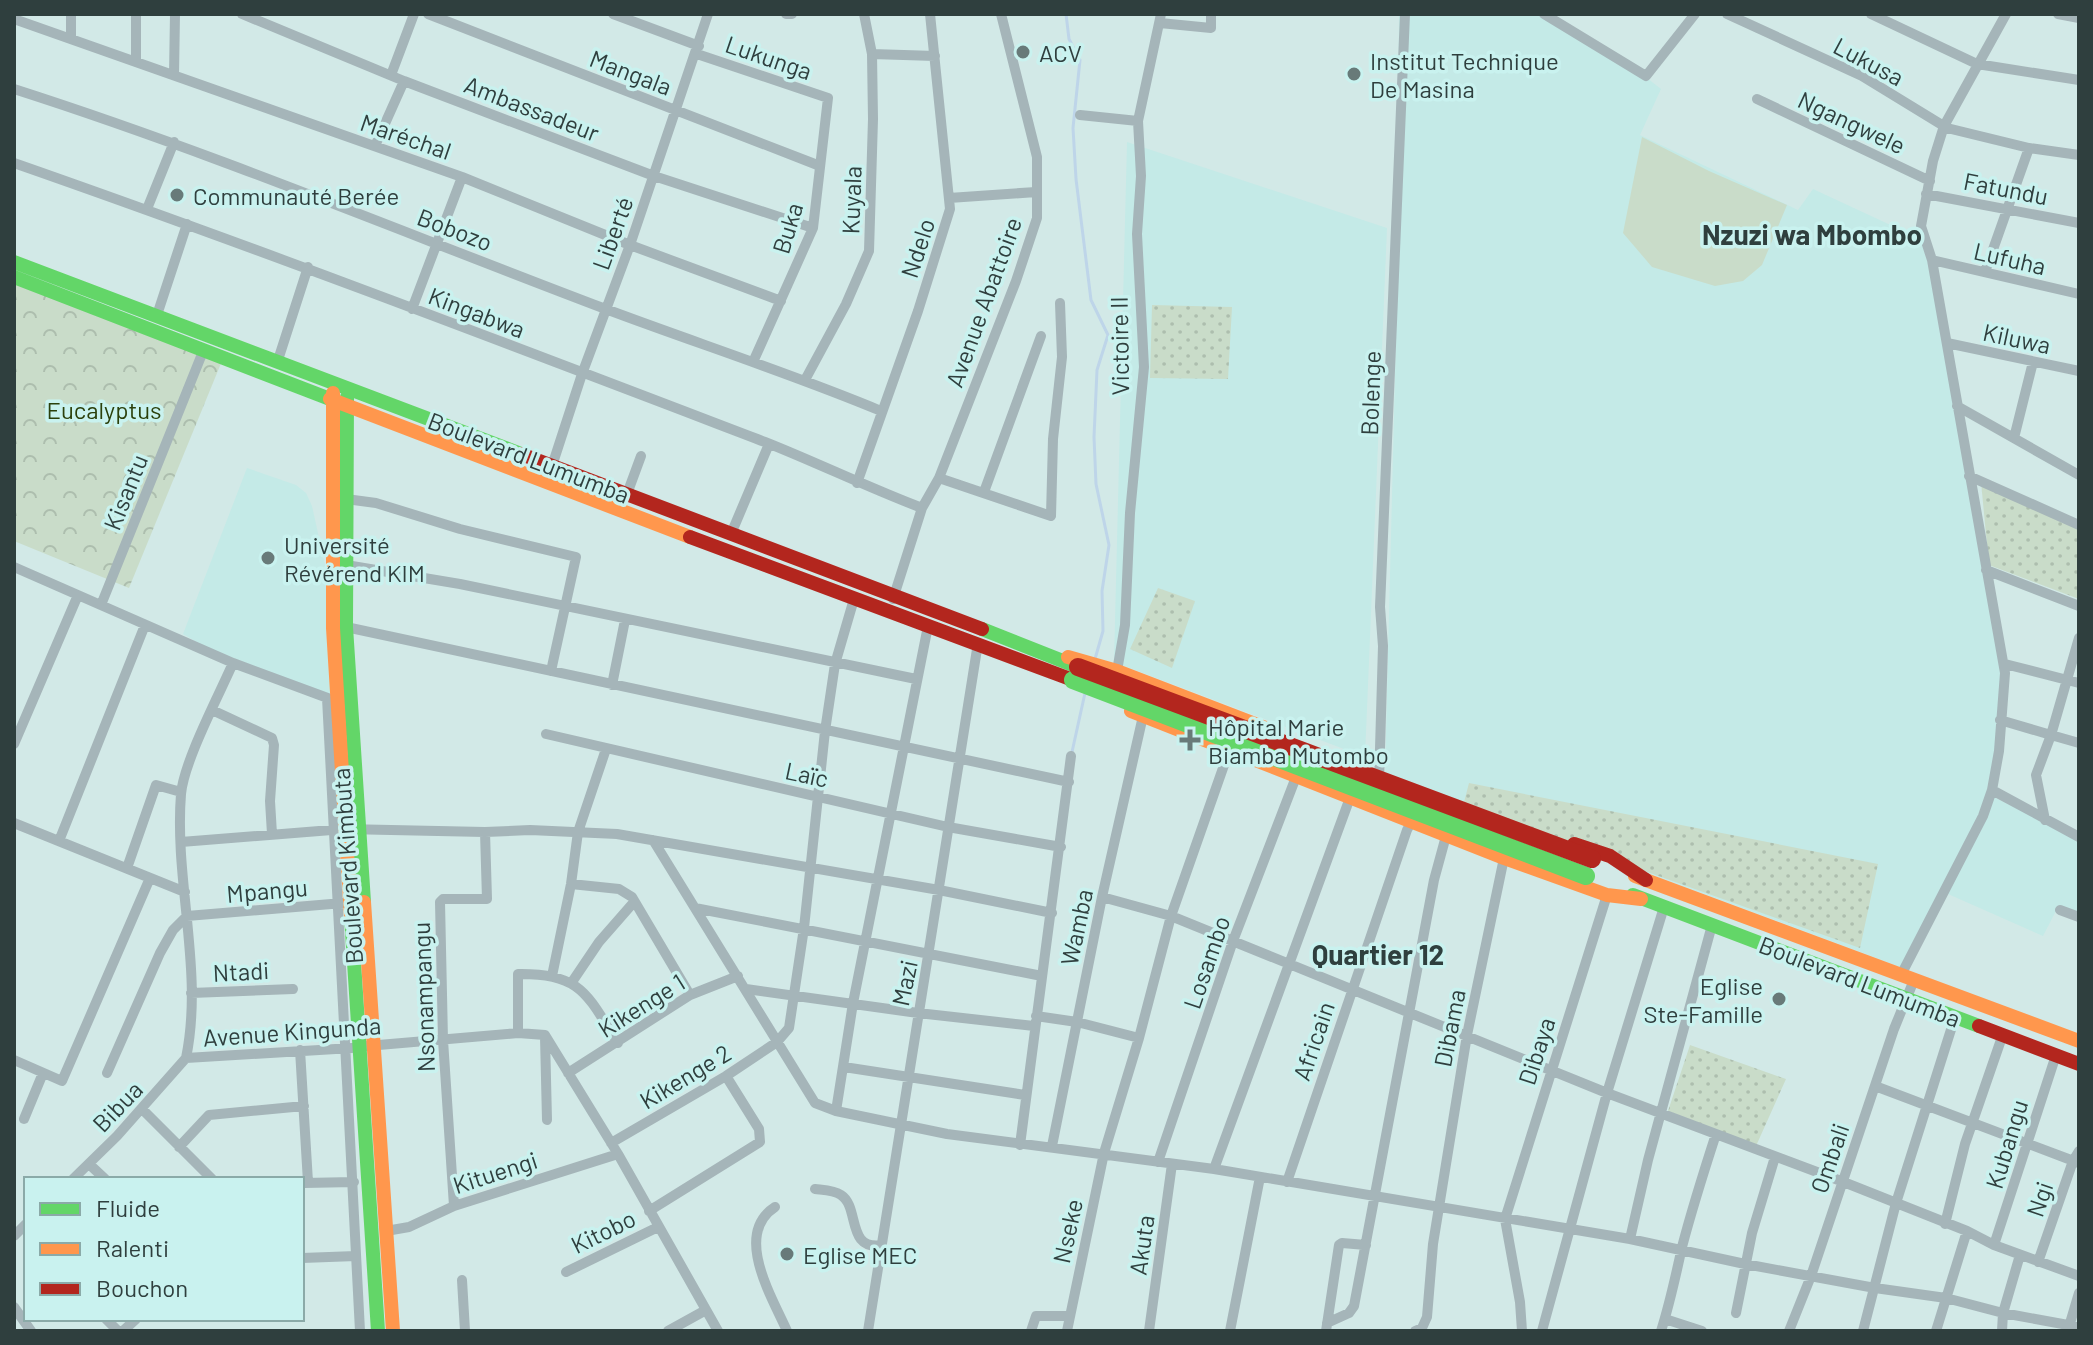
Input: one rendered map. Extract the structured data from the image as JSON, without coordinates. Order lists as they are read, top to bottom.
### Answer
{
  "streets": {
    "main road": ["Boulevard Lumumba", "Boulevard Kimbuta"],
    "street": [
      "Lukunga",
      "Lukusa",
      "Mangala",
      "Ambassadeur",
      "Ngangwele",
      "Maréchal",
      "Fatundu",
      "Kuyala",
      "Buka",
      "Bobozo",
      "Liberté",
      "Ndelo",
      "Lufuha",
      "Avenue Abattoire",
      "Kingabwa",
      "Kiluwa",
      "Victoire II",
      "Bolenge",
      "Kisantu",
      "Laïc",
      "Mpangu",
      "Wamba",
      "Losambo",
      "Ntadi",
      "Mazi",
      "Nsonampangu",
      "Kikenge 1",
      "Dibama",
      "Avenue Kingunda",
      "Africain",
      "Dibaya",
      "Kikenge 2",
      "Bibua",
      "Kubangu",
      "Ombali",
      "Kituengi",
      "Ngi",
      "Kitobo",
      "Nseke",
      "Akuta"
    ]
  },
  "crossings": [
    ["Lukunga", "Buka"],
    ["Lukunga", "Liberté"],
    ["Lukusa", "Ombali"],
    ["Mangala", "Buka"],
    ["Mangala", "Liberté"],
    ["Ambassadeur", "Buka"],
    ["Ambassadeur", "Liberté"],
    ["Ngangwele", "Ombali"],
    ["Maréchal", "Buka"],
    ["Maréchal", "Liberté"],
    ["Fatundu", "Ombali"],
    ["Kuyala", "Bobozo"],
    ["Buka", "Bobozo"],
    ["Bobozo", "Liberté"],
    ["Bobozo", "Ndelo"],
    ["Liberté", "Kingabwa"],
    ["Liberté", "Boulevard Lumumba"],
    ["Ndelo", "Kingabwa"],
    ["Lufuha", "Ombali"],
    ["Avenue Abattoire", "Kingabwa"],
    ["Avenue Abattoire", "Boulevard Lumumba"],
    ["Kiluwa", "Ombali"],
    ["Boulevard Lumumba", "Kisantu"],
    ["Boulevard Lumumba", "Boulevard Kimbuta"],
    ["Boulevard Lumumba", "Mazi"],
    ["Boulevard Lumumba", "Kubangu"],
    ["Boulevard Lumumba", "Ombali"],
    ["Laïc", "Mazi"],
    ["Boulevard Kimbuta", "Mpangu"],
    ["Boulevard Kimbuta", "Avenue Kingunda"],
    ["Boulevard Kimbuta", "Kituengi"],
    ["Nsonampangu", "Avenue Kingunda"],
    ["Nsonampangu", "Kituengi"],
    ["Avenue Kingunda", "Bibua"]
  ],
  "districts": ["Nzuzi wa Mbombo", "Quartier 12"],
  "parks": ["Eucalyptus"],
  "places": {
    "other": [
      "ACV",
      "Institut Technique De Masina",
      "Communauté Berée",
      "Université Révérend KIM",
      "Eglise Ste-Famille",
      "Eglise MEC"
    ],
    "health": ["Hôpital Marie Biamba Mutombo"]
  },
  "legend": ["Fluide", "Ralenti", "Bouchon"]
}
